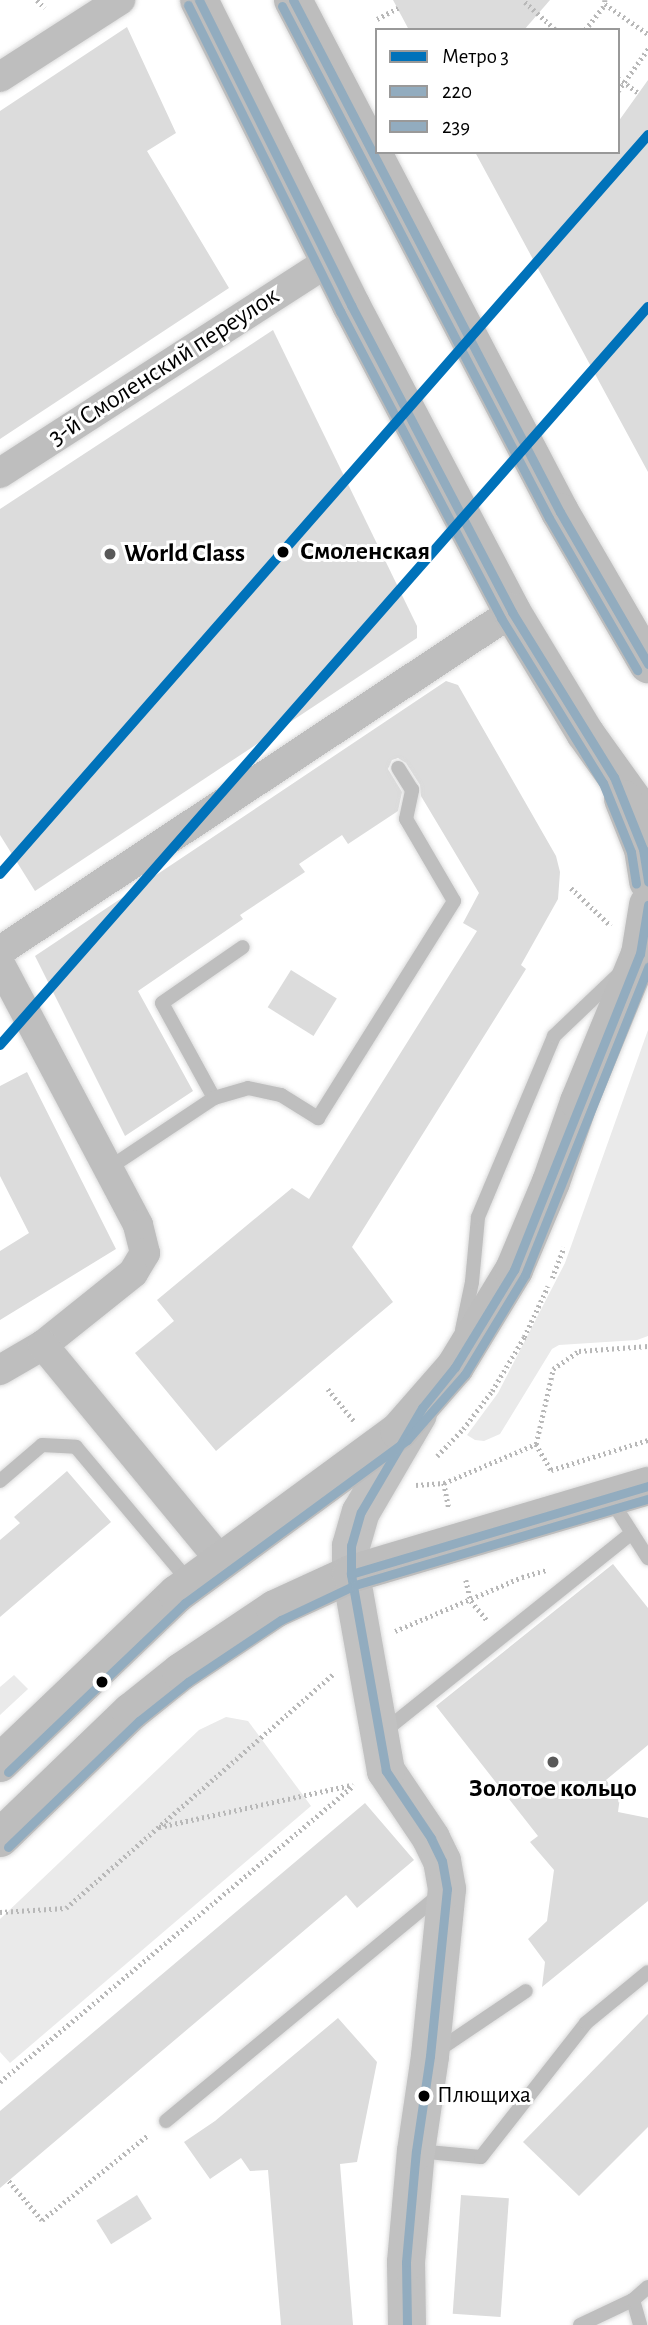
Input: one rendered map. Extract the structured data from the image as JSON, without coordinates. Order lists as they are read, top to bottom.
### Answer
{
  "streets": {
    "street": ["3-й Смоленский переулок"]
  },
  "places": [
    "Смоленская",
    "World Class",
    "Золотое кольцо",
    "Плющиха"
  ],
  "lines": ["transit line 220", "transit line 239", "metro line 3"],
  "legend": ["Метро 3", "220", "239"]
}
